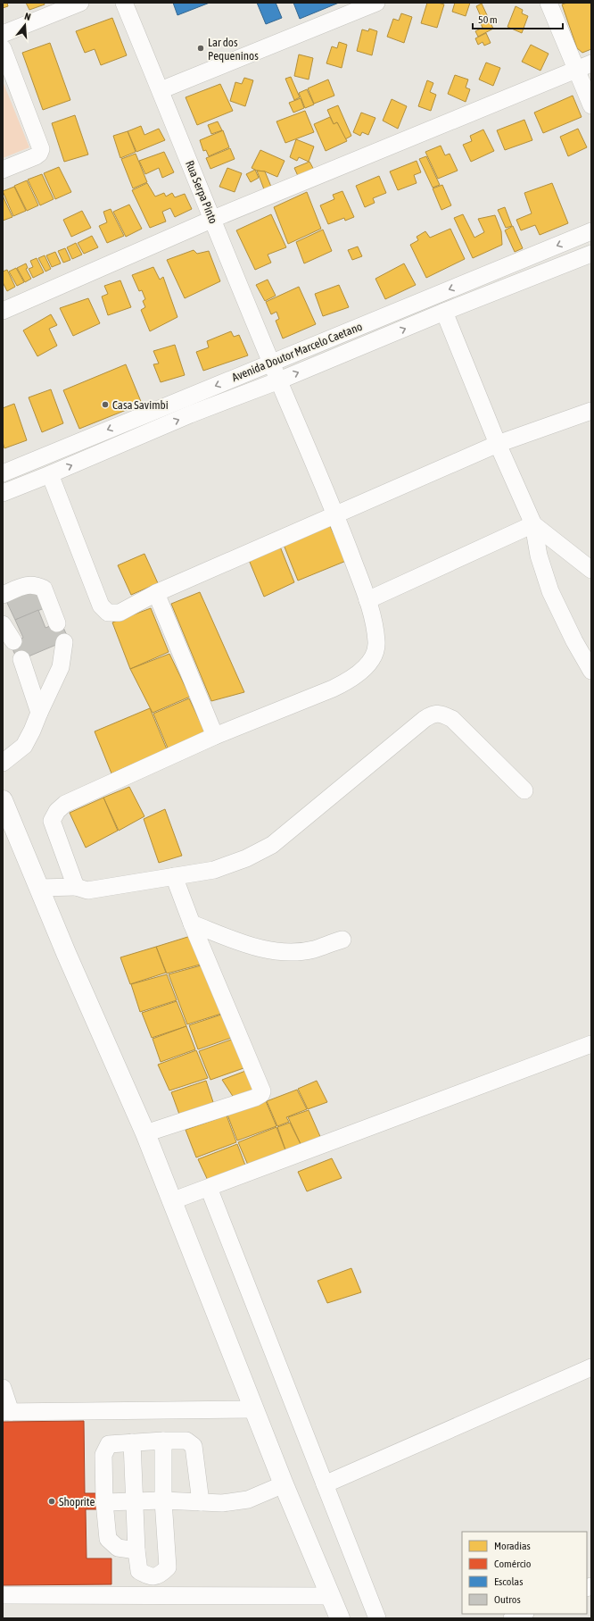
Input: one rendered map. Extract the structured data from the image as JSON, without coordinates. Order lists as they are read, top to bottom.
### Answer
{
  "streets": {
    "street": ["Rua Serpa Pinto", "Avenida Doutor Marcelo Caetano"]
  },
  "crossings": [
    ["Rua Serpa Pinto", "Avenida Doutor Marcelo Caetano"]
  ],
  "places": ["Lar dos Pequeninos", "Casa Savimbi", "Shoprite"],
  "legend": [
    "Moradias",
    "Comércio",
    "Escolas",
    "Outros"
  ],
  "scale_bar": "50 m",
  "north": "top"
}
